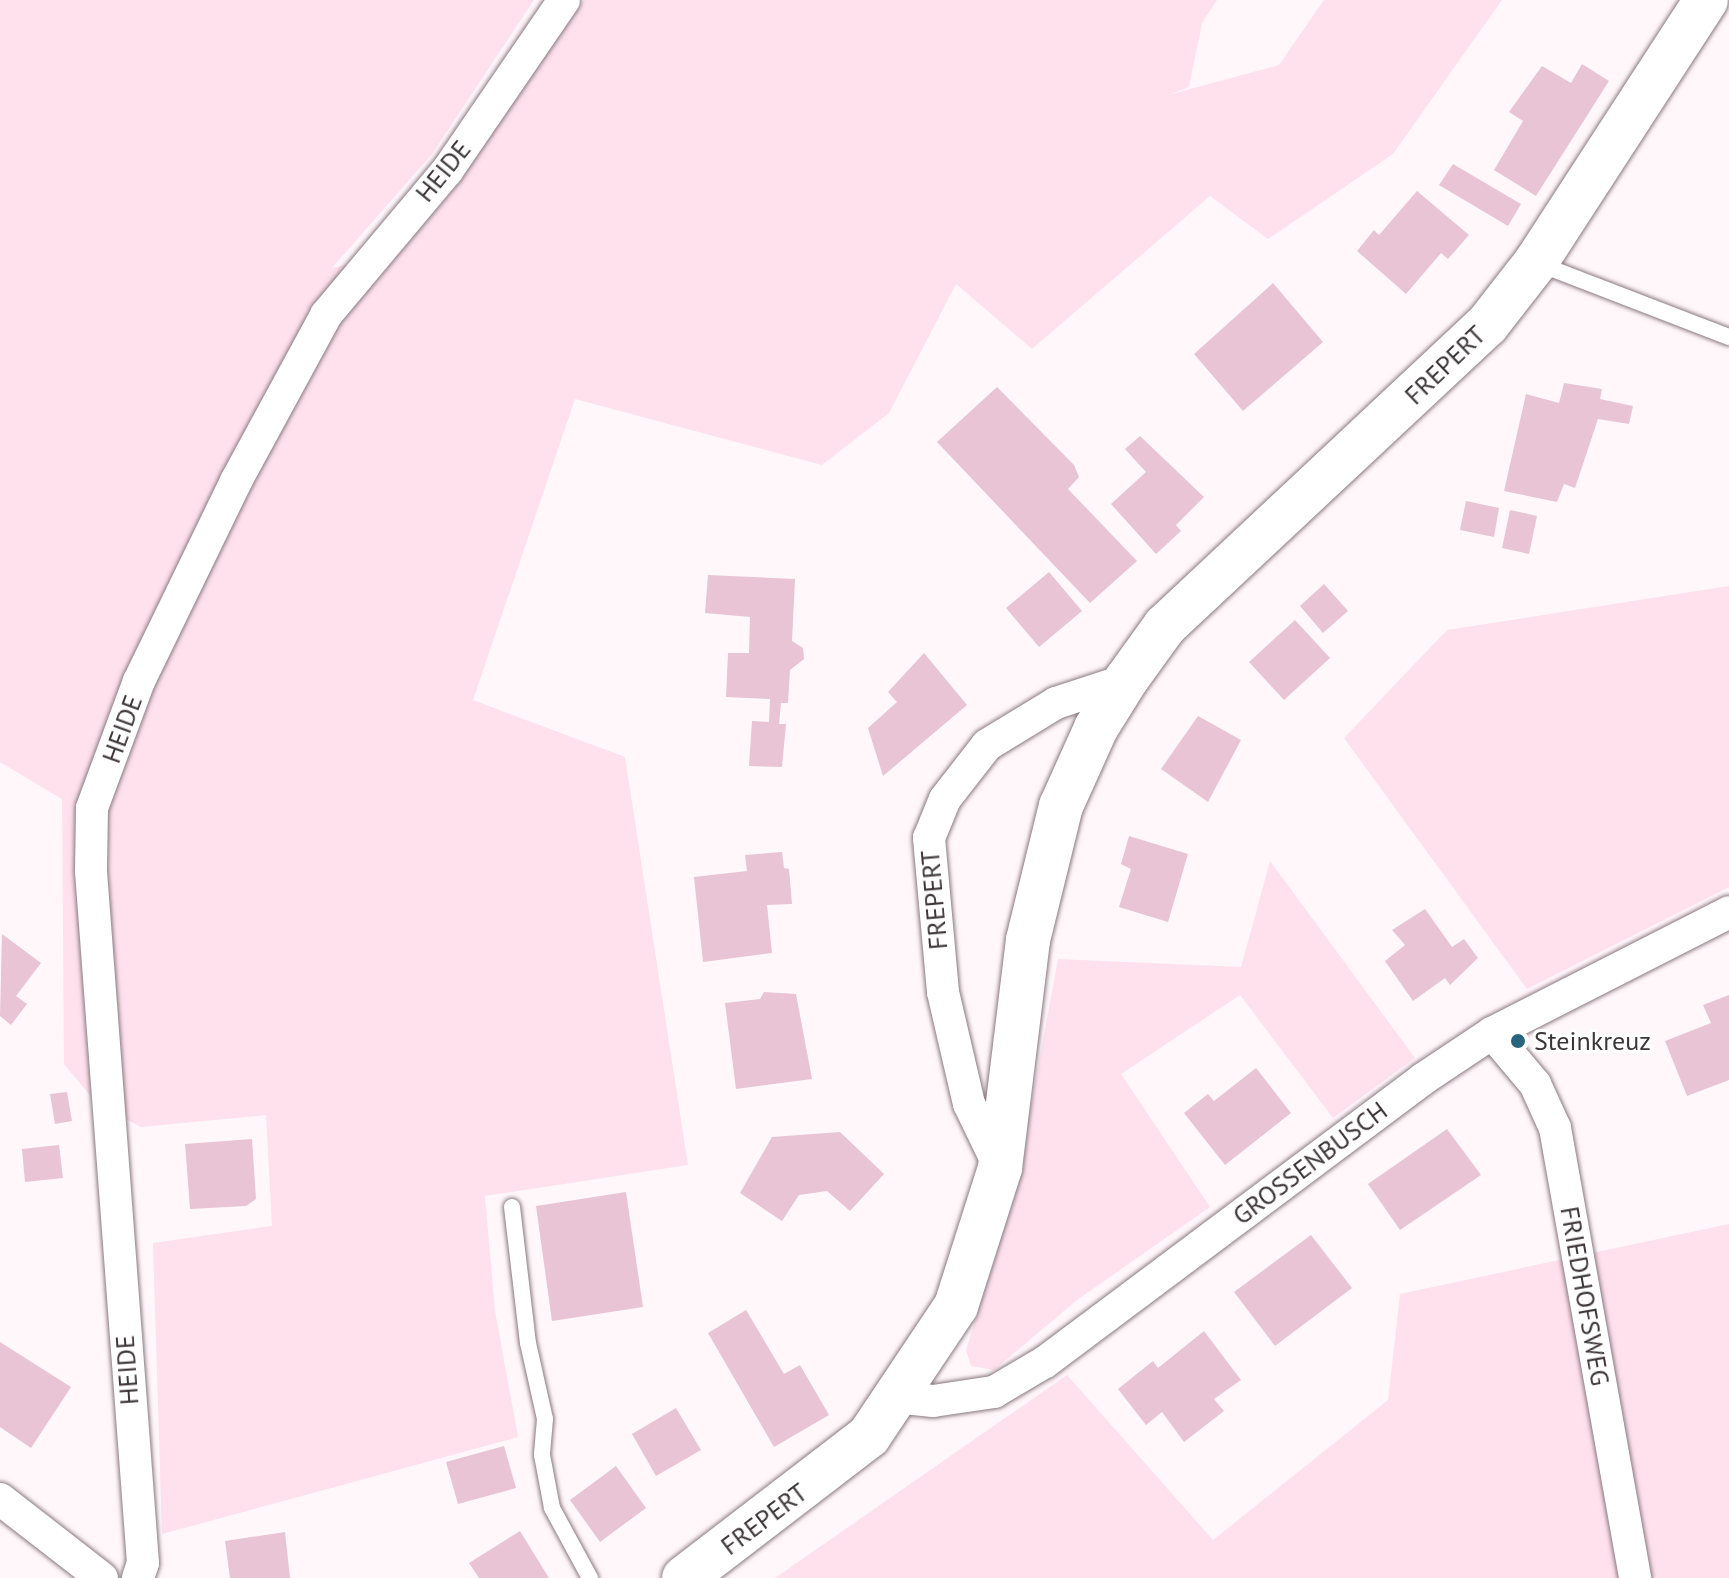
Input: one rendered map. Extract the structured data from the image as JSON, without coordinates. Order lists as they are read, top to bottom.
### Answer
{
  "streets": {
    "street": [
      "HEIDE",
      "FREPERT",
      "GROSSENBUSCH",
      "FRIEDHOFSWEG"
    ]
  },
  "crossings": [
    ["FREPERT", "GROSSENBUSCH"],
    ["GROSSENBUSCH", "FRIEDHOFSWEG"]
  ],
  "places": ["Steinkreuz"]
}
